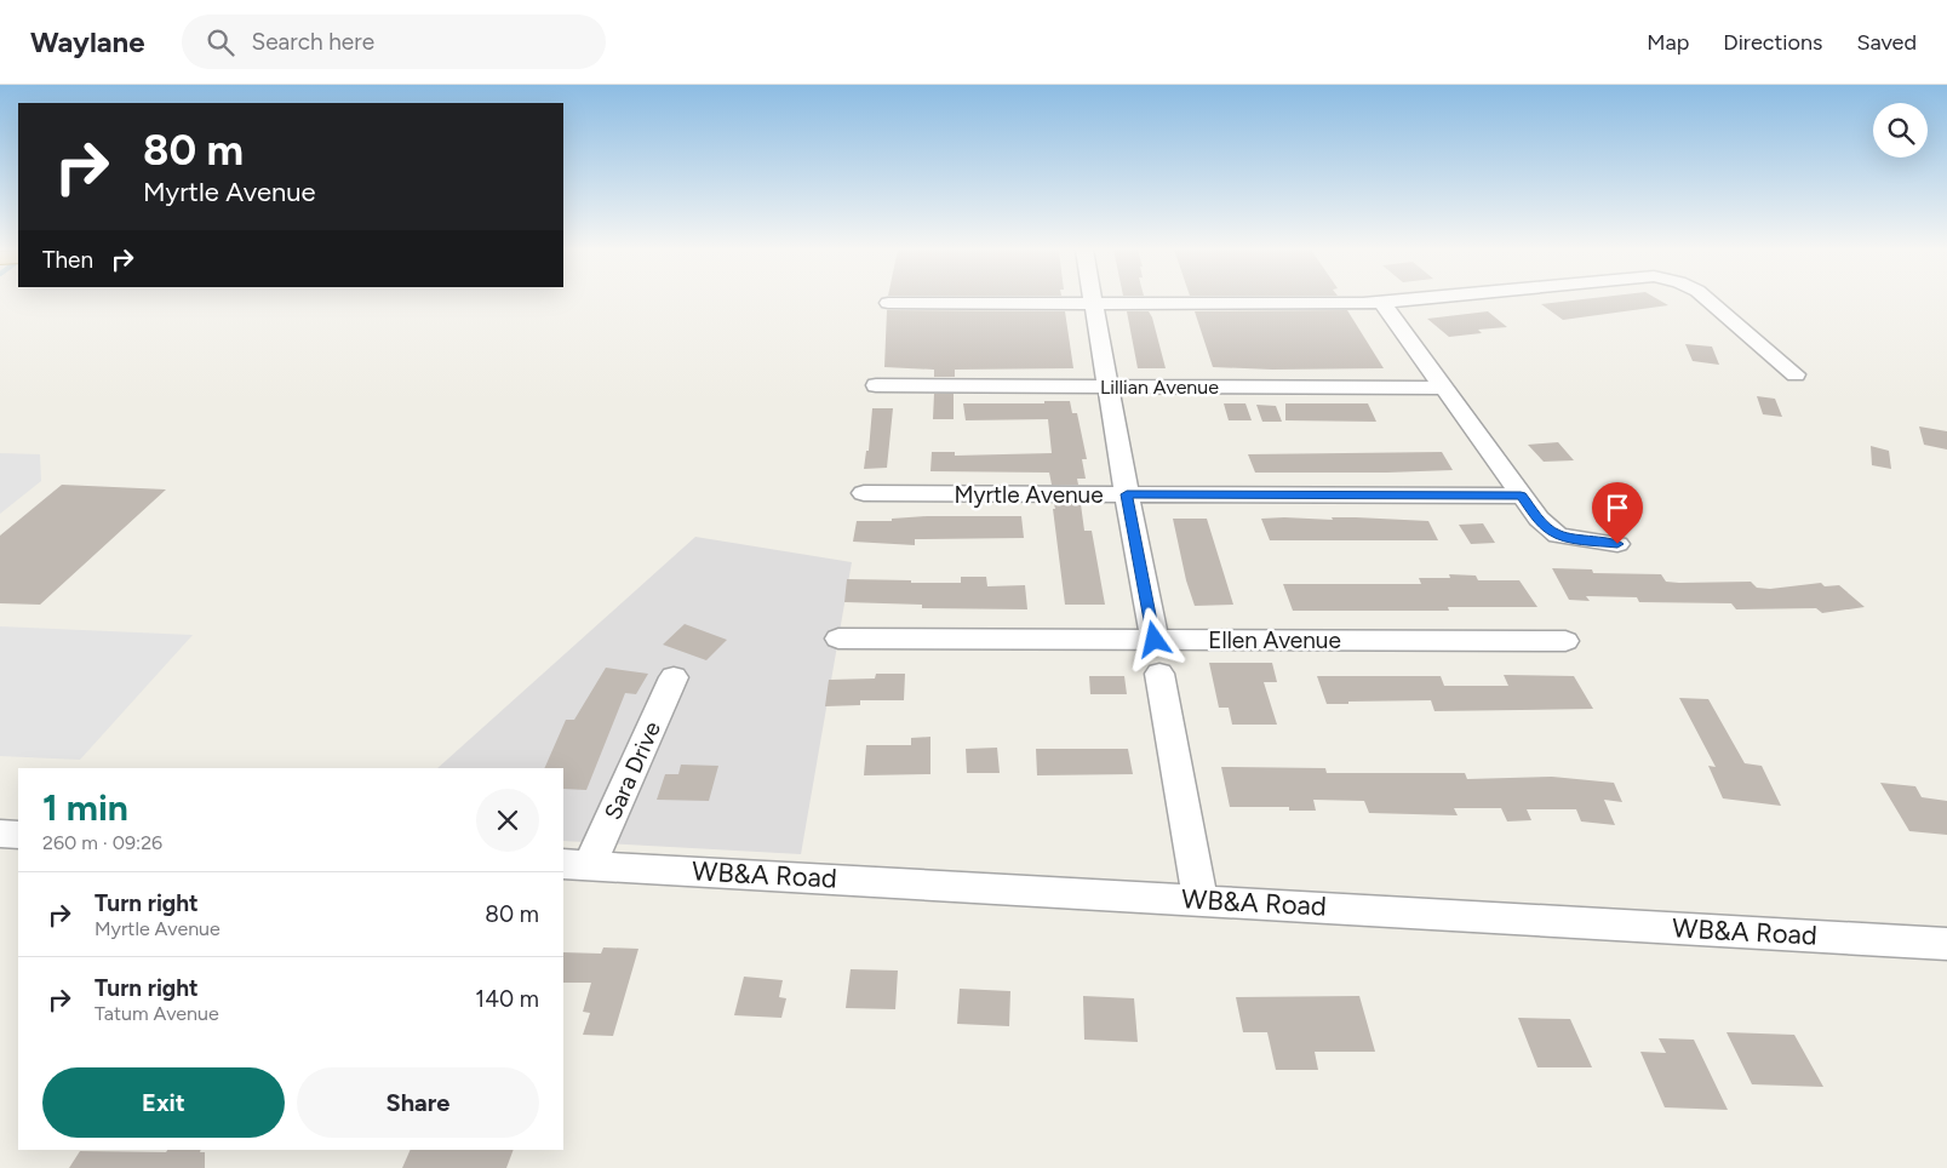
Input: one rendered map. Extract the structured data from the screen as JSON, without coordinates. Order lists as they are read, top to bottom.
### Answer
{
  "streets": {
    "street": [
      "Lillian Avenue",
      "Myrtle Avenue",
      "Ellen Avenue",
      "Sara Drive",
      "WB&A Road"
    ]
  },
  "crossings": [
    ["Sara Drive", "WB&A Road"]
  ],
  "page": {
    "header": "Waylane",
    "search": "Search here",
    "nav": ["Map", "Directions", "Saved"],
    "turn": ["80 m", "Myrtle Avenue"],
    "then": "Then",
    "heading": ["1 min", "260 m · 09:26"],
    "list": [
      {
        "name": "Turn right",
        "note": "Myrtle Avenue",
        "value": "80 m"
      },
      {
        "name": "Turn right",
        "note": "Tatum Avenue",
        "value": "140 m"
      }
    ],
    "buttons": ["Exit", "Share"]
  }
}
